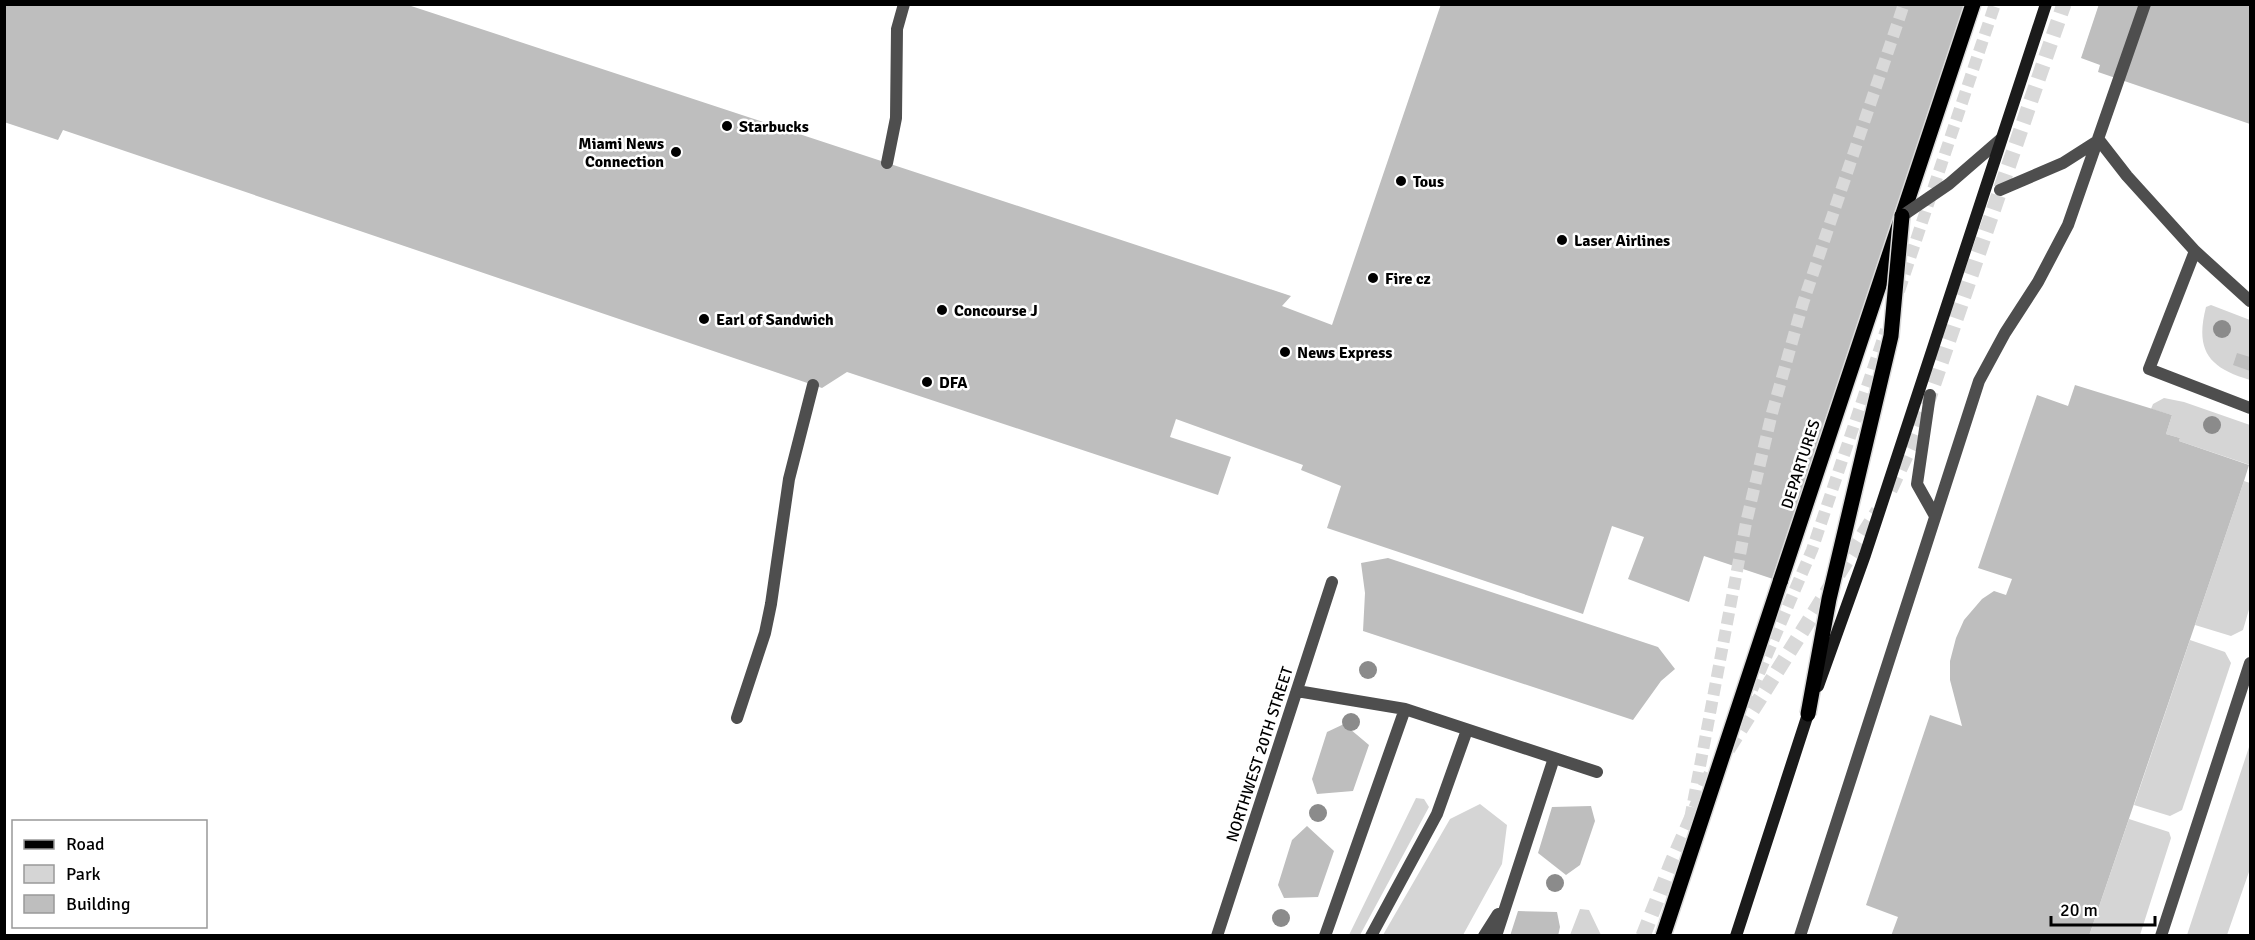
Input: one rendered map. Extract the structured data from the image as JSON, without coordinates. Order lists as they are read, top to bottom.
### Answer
{
  "streets": {
    "main road": ["DEPARTURES"],
    "lane": ["NORTHWEST 20TH STREET"]
  },
  "places": [
    "Starbucks",
    "Miami News Connection",
    "Tous",
    "Laser Airlines",
    "Fire cz",
    "Concourse J",
    "Earl of Sandwich",
    "News Express",
    "DFA"
  ],
  "legend": ["Road", "Park", "Building"],
  "scale_bar": "20 m"
}
